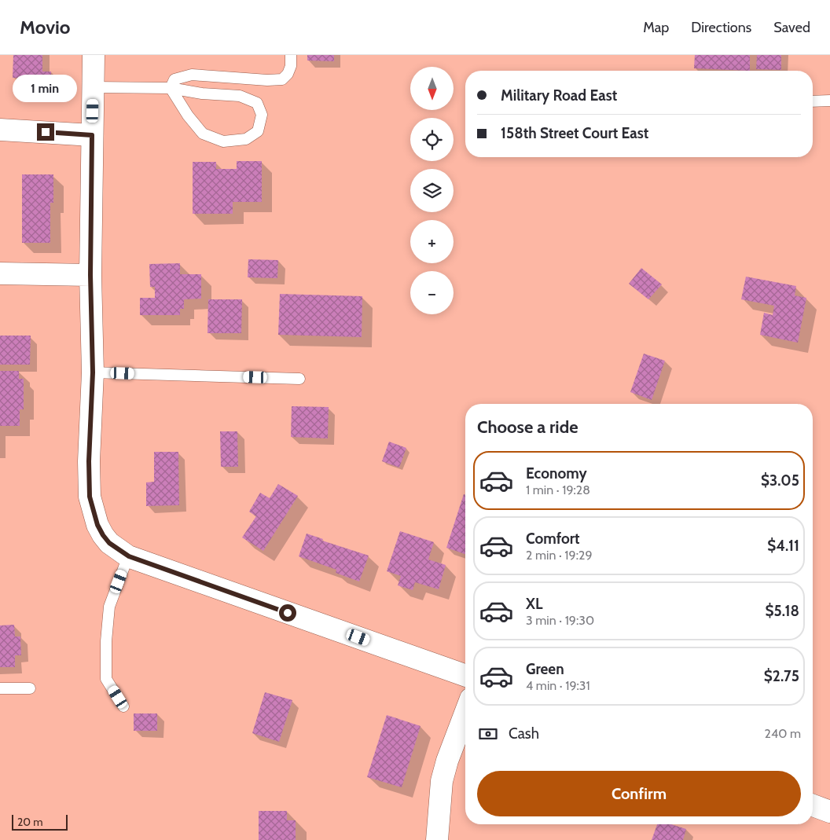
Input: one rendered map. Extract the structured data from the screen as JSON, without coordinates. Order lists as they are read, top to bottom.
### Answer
{
  "scale_bar": "20 m",
  "north": "bottom",
  "page": {
    "header": "Movio",
    "nav": ["Map", "Directions", "Saved"],
    "map_buttons": ["+", "−"],
    "banner": ["Military Road East", "158th Street Court East"],
    "bubble": "1 min",
    "heading": "Choose a ride",
    "list": [
      {
        "name": "Economy",
        "note": "1 min · 19:28",
        "value": "$3.05"
      },
      {
        "name": "Comfort",
        "note": "2 min · 19:29",
        "value": "$4.11"
      },
      {
        "name": "XL",
        "note": "3 min · 19:30",
        "value": "$5.18"
      },
      {
        "name": "Green",
        "note": "4 min · 19:31",
        "value": "$2.75"
      }
    ],
    "pay": ["Cash", "240 m"],
    "buttons": "Confirm",
    "scale": "20 m"
  }
}
